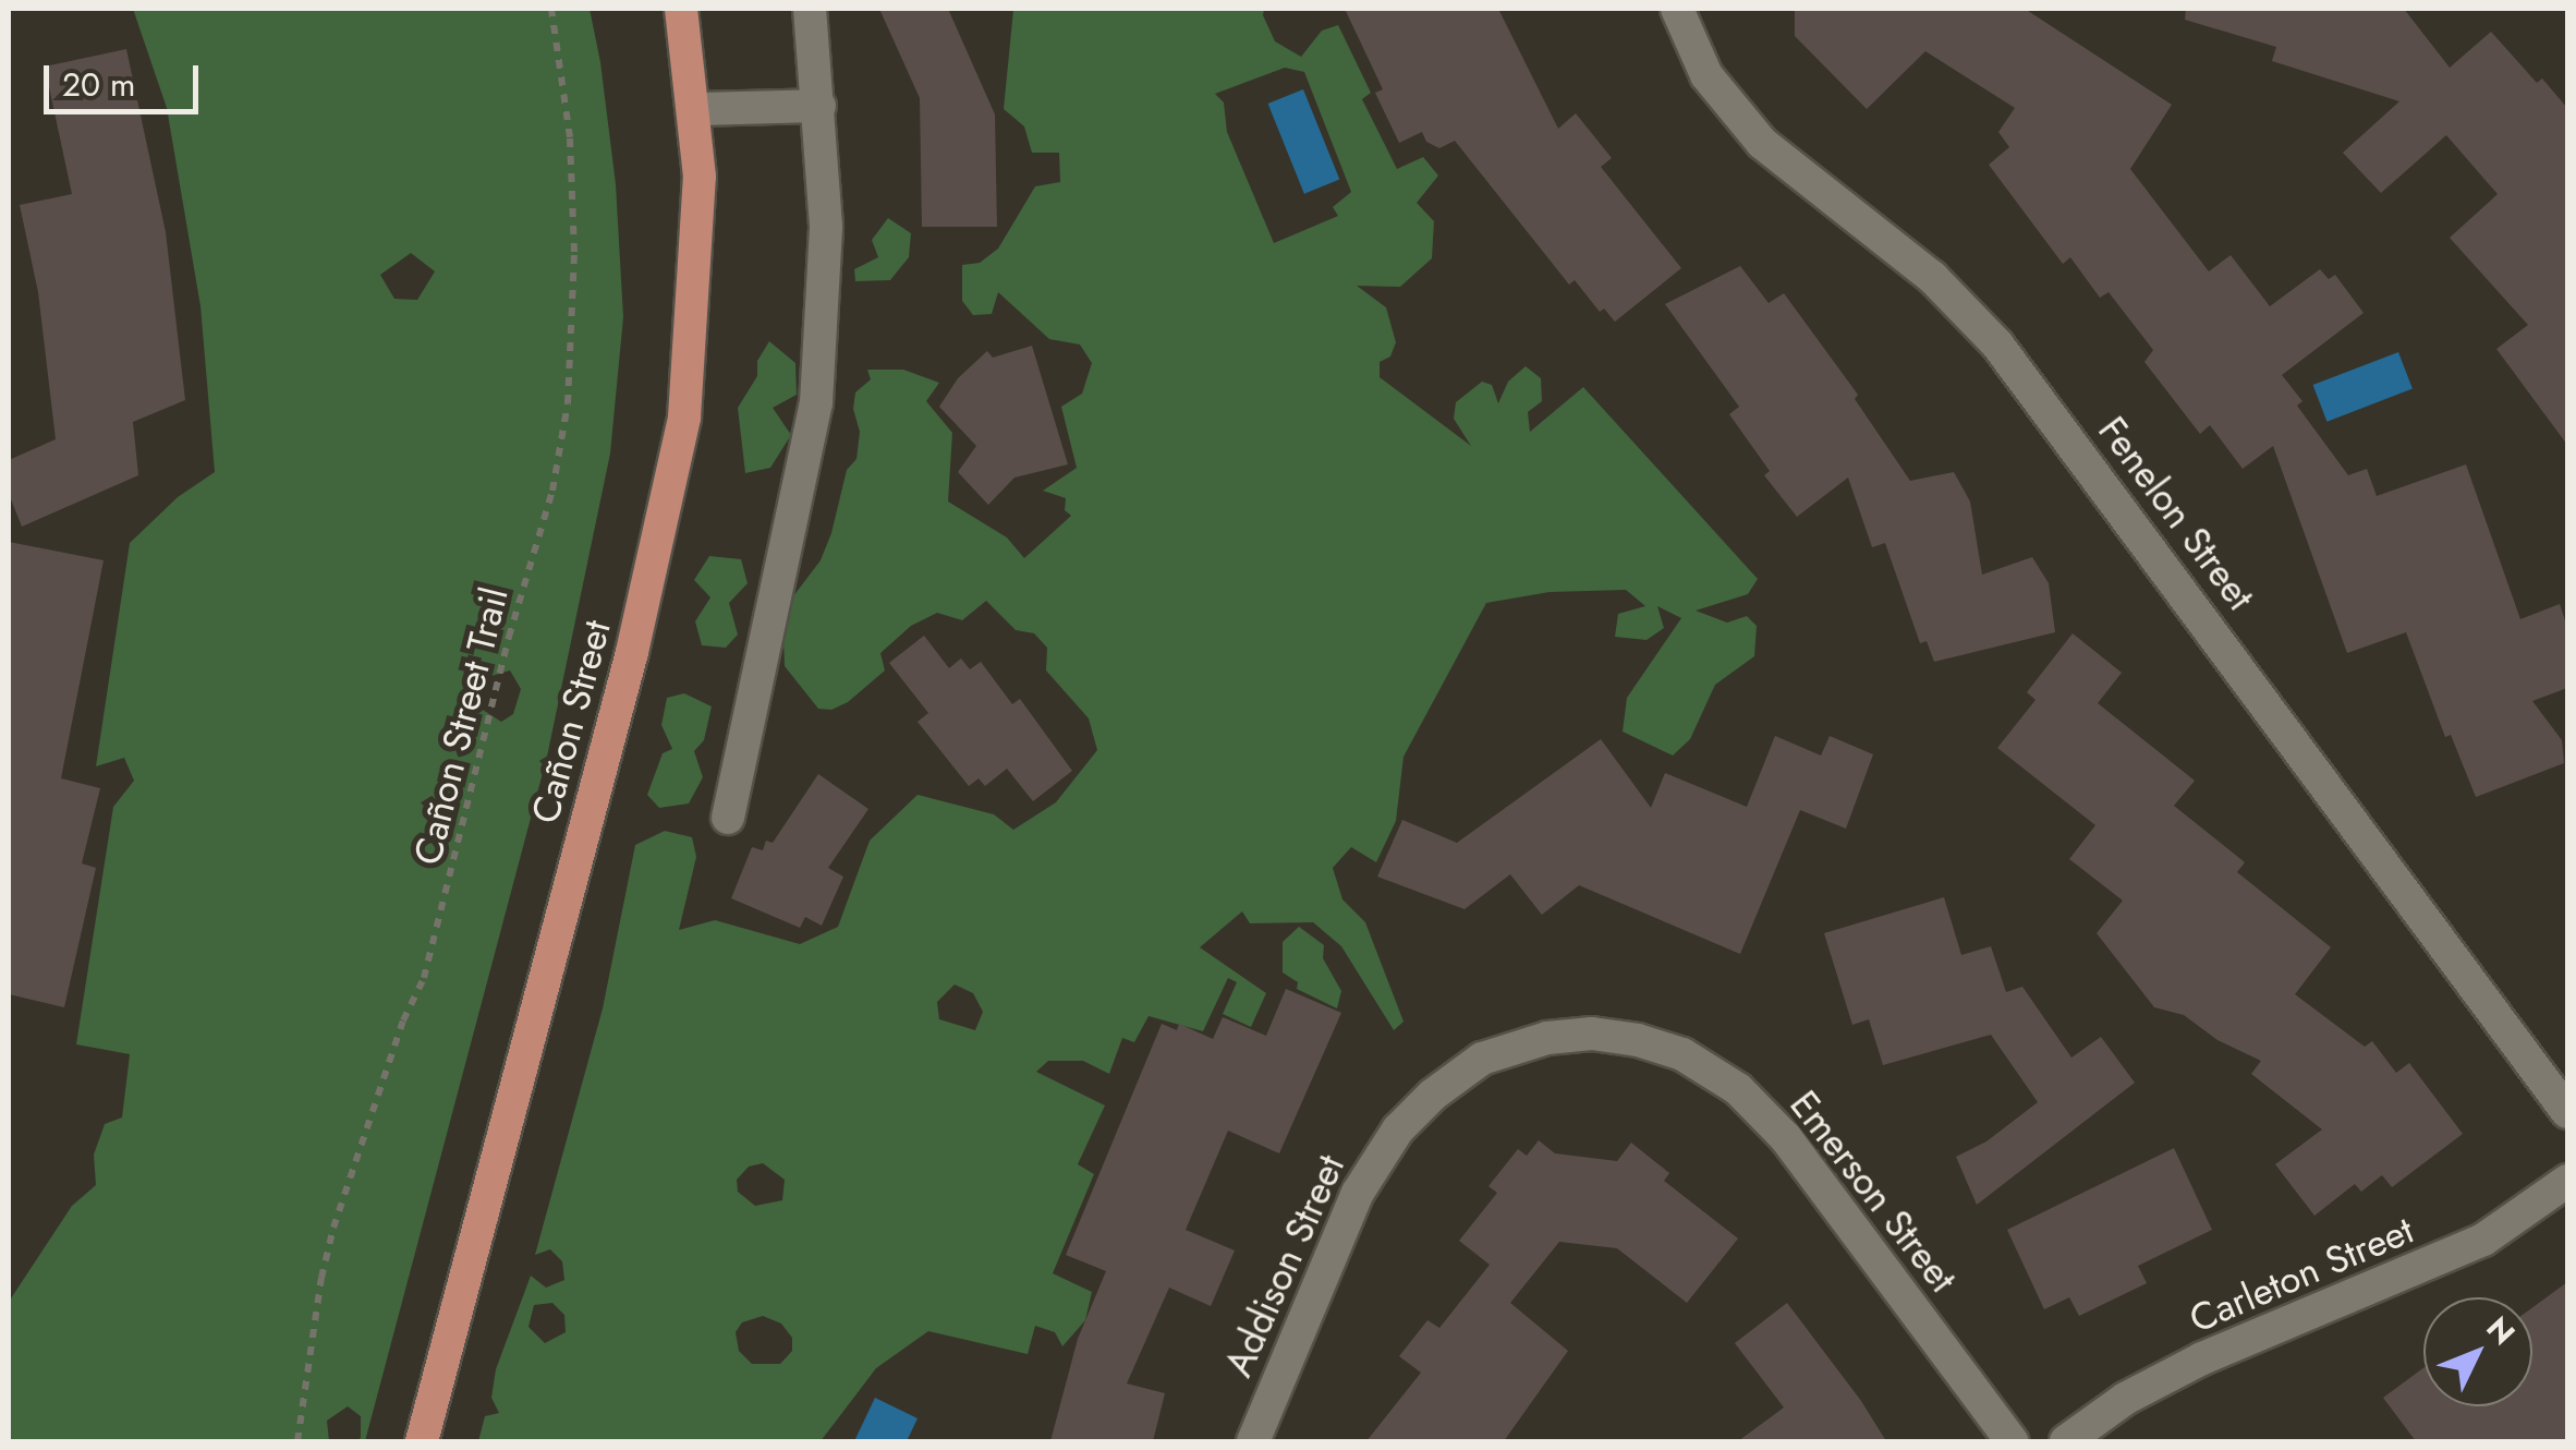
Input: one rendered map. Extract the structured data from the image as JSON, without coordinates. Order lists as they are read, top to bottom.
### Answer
{
  "streets": {
    "main road": ["Cañon Street"],
    "street": [
      "Fenelon Street",
      "Emerson Street",
      "Addison Street",
      "Carleton Street"
    ],
    "path": ["Cañon Street Trail"]
  },
  "crossings": [
    ["Emerson Street", "Addison Street"]
  ],
  "scale_bar": "20 m",
  "north": "top right"
}
